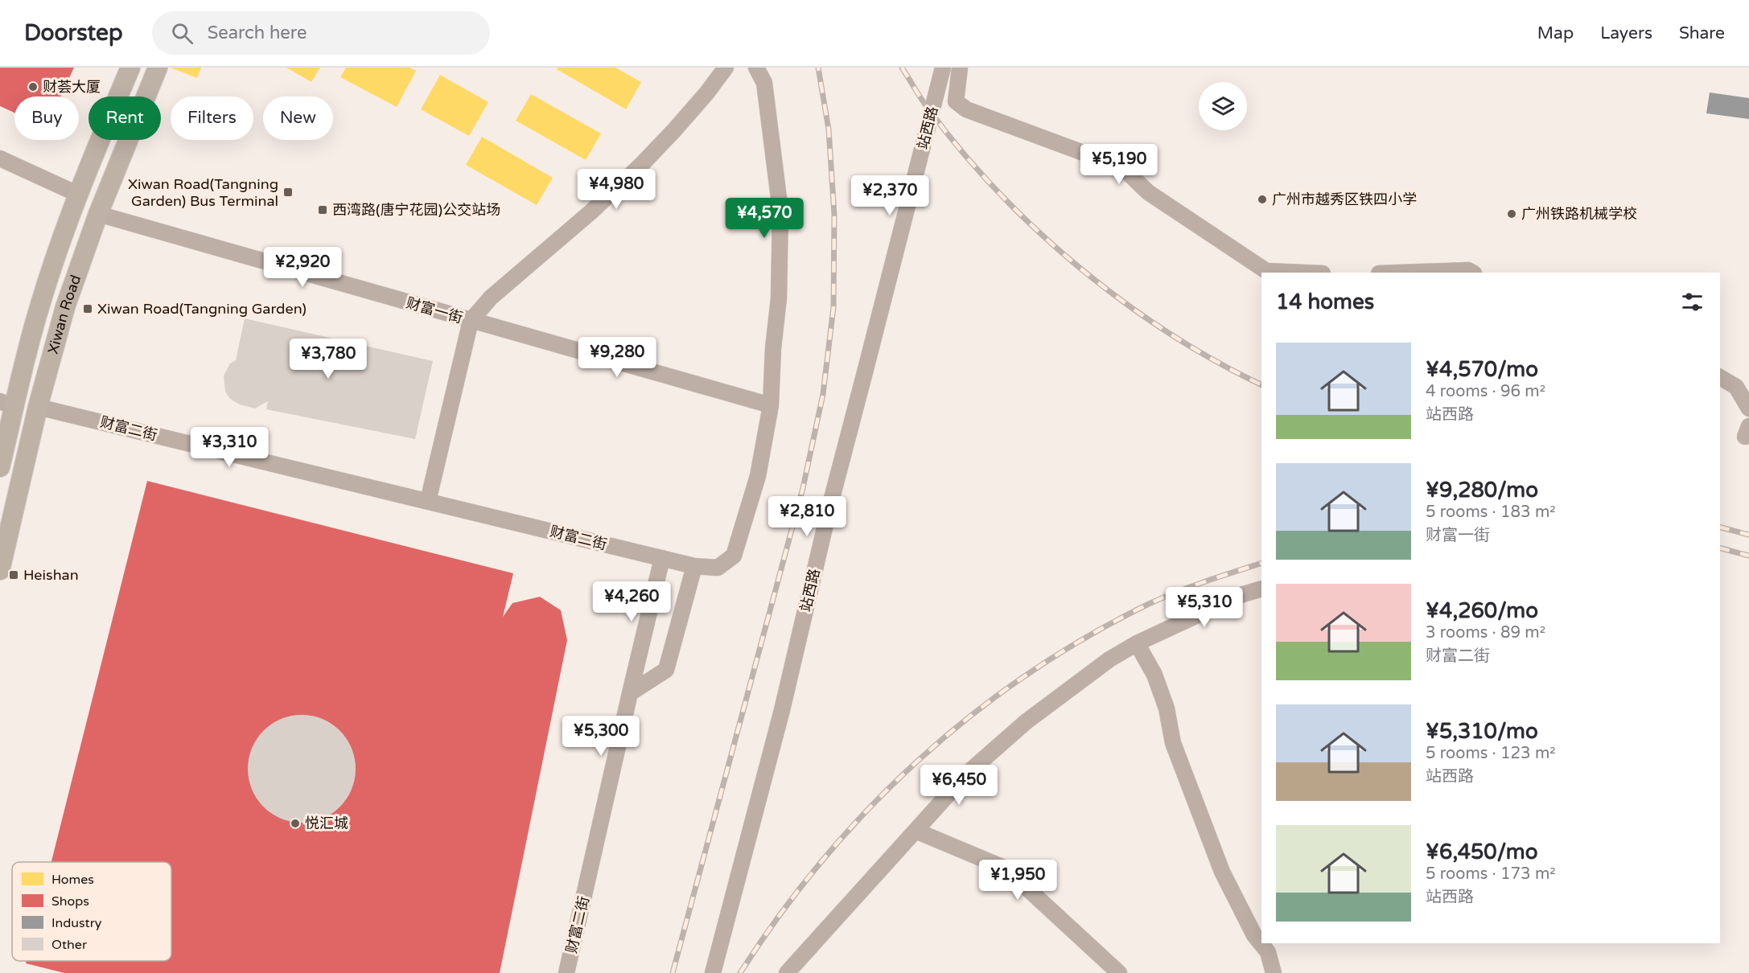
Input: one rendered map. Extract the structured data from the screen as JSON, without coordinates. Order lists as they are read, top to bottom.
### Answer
{
  "streets": {
    "main road": ["Xiwan Road"],
    "street": ["站西路", "财富一街", "财富二街"]
  },
  "crossings": [
    ["财富一街", "Xiwan Road"],
    ["财富一街", "财富二街"],
    ["Xiwan Road", "财富二街"]
  ],
  "places": {
    "other": [
      "财荟大厦",
      "广州市越秀区铁四小学",
      "广州铁路机械学校",
      "悦汇城"
    ],
    "transit": [
      "Xiwan Road(Tangning Garden) Bus Terminal",
      "西湾路(唐宁花园)公交站场",
      "Xiwan Road(Tangning Garden)",
      "Heishan"
    ]
  },
  "legend": [
    "Homes",
    "Shops",
    "Industry",
    "Other"
  ],
  "page": {
    "header": "Doorstep",
    "search": "Search here",
    "nav": ["Map", "Layers", "Share"],
    "chip": [
      "Buy",
      "Rent",
      "Filters",
      "New"
    ],
    "price": [
      "¥5,190",
      "¥4,980",
      "¥2,370",
      "¥4,570",
      "¥2,920",
      "¥9,280",
      "¥3,780",
      "¥3,310",
      "¥2,810",
      "¥4,260",
      "¥5,310",
      "¥5,300",
      "¥6,450",
      "¥1,950"
    ],
    "heading": "14 homes",
    "list": [
      {
        "name": "¥4,570/mo",
        "note": "4 rooms · 96 m² · 站西路"
      },
      {
        "name": "¥9,280/mo",
        "note": "5 rooms · 183 m² · 财富一街"
      },
      {
        "name": "¥4,260/mo",
        "note": "3 rooms · 89 m² · 财富二街"
      },
      {
        "name": "¥5,310/mo",
        "note": "5 rooms · 123 m² · 站西路"
      },
      {
        "name": "¥6,450/mo",
        "note": "5 rooms · 173 m² · 站西路"
      }
    ]
  }
}
